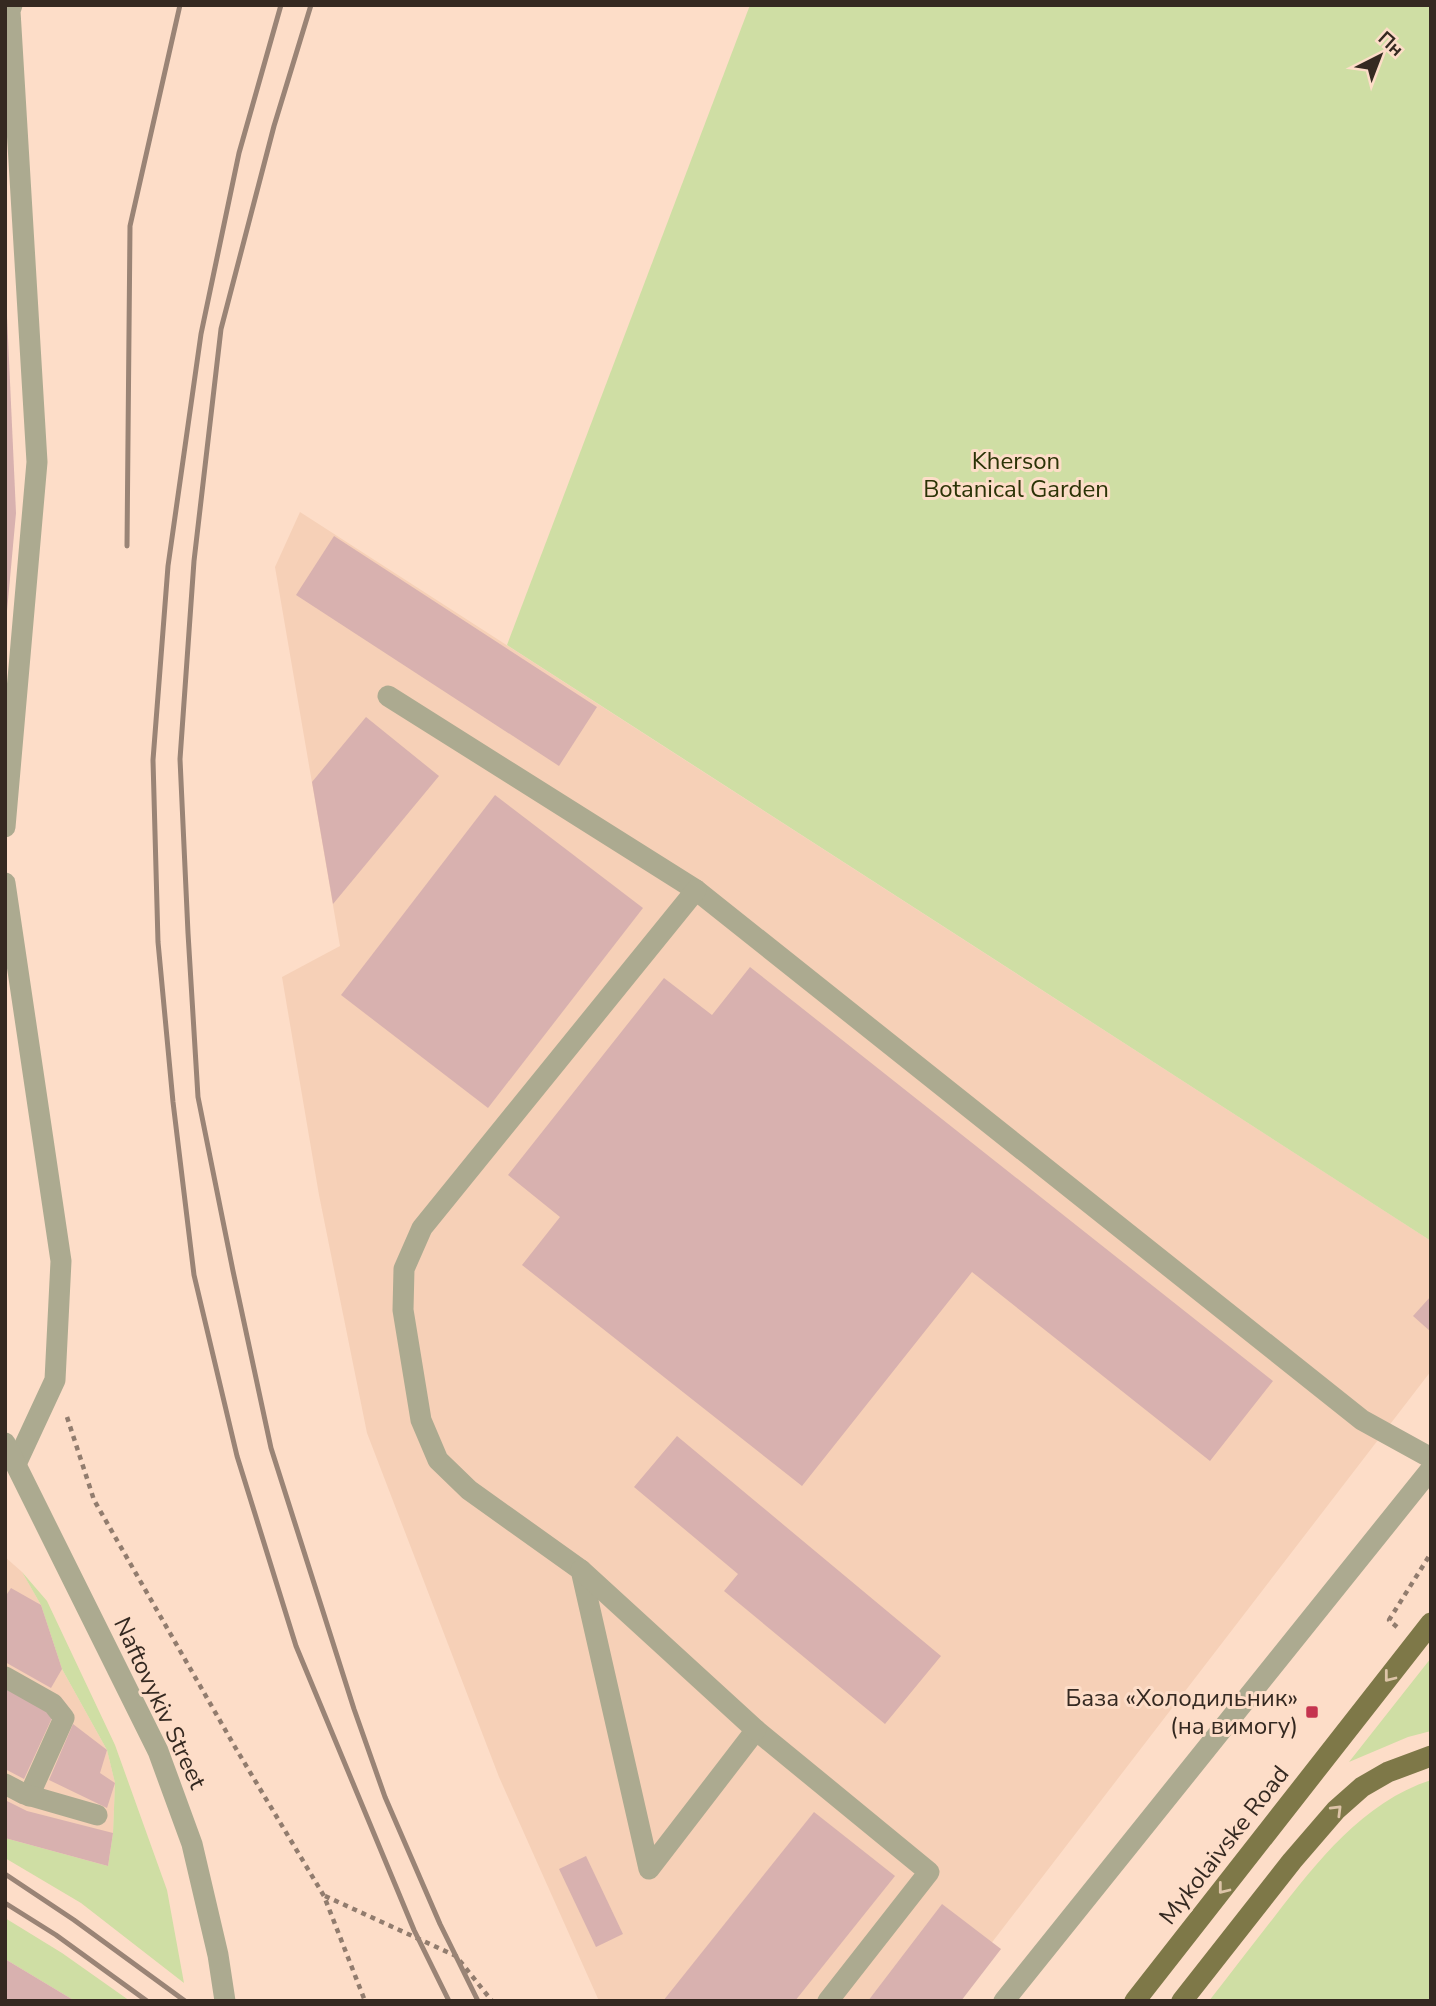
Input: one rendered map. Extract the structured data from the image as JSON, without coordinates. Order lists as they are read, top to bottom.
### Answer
{
  "streets": {
    "main road": ["Mykolaivske Road"],
    "street": ["Naftovykiv Street"]
  },
  "parks": ["Kherson Botanical Garden"],
  "places": {
    "transit": ["База «Холодильник» (на вимогу)"]
  },
  "north": "top right"
}
